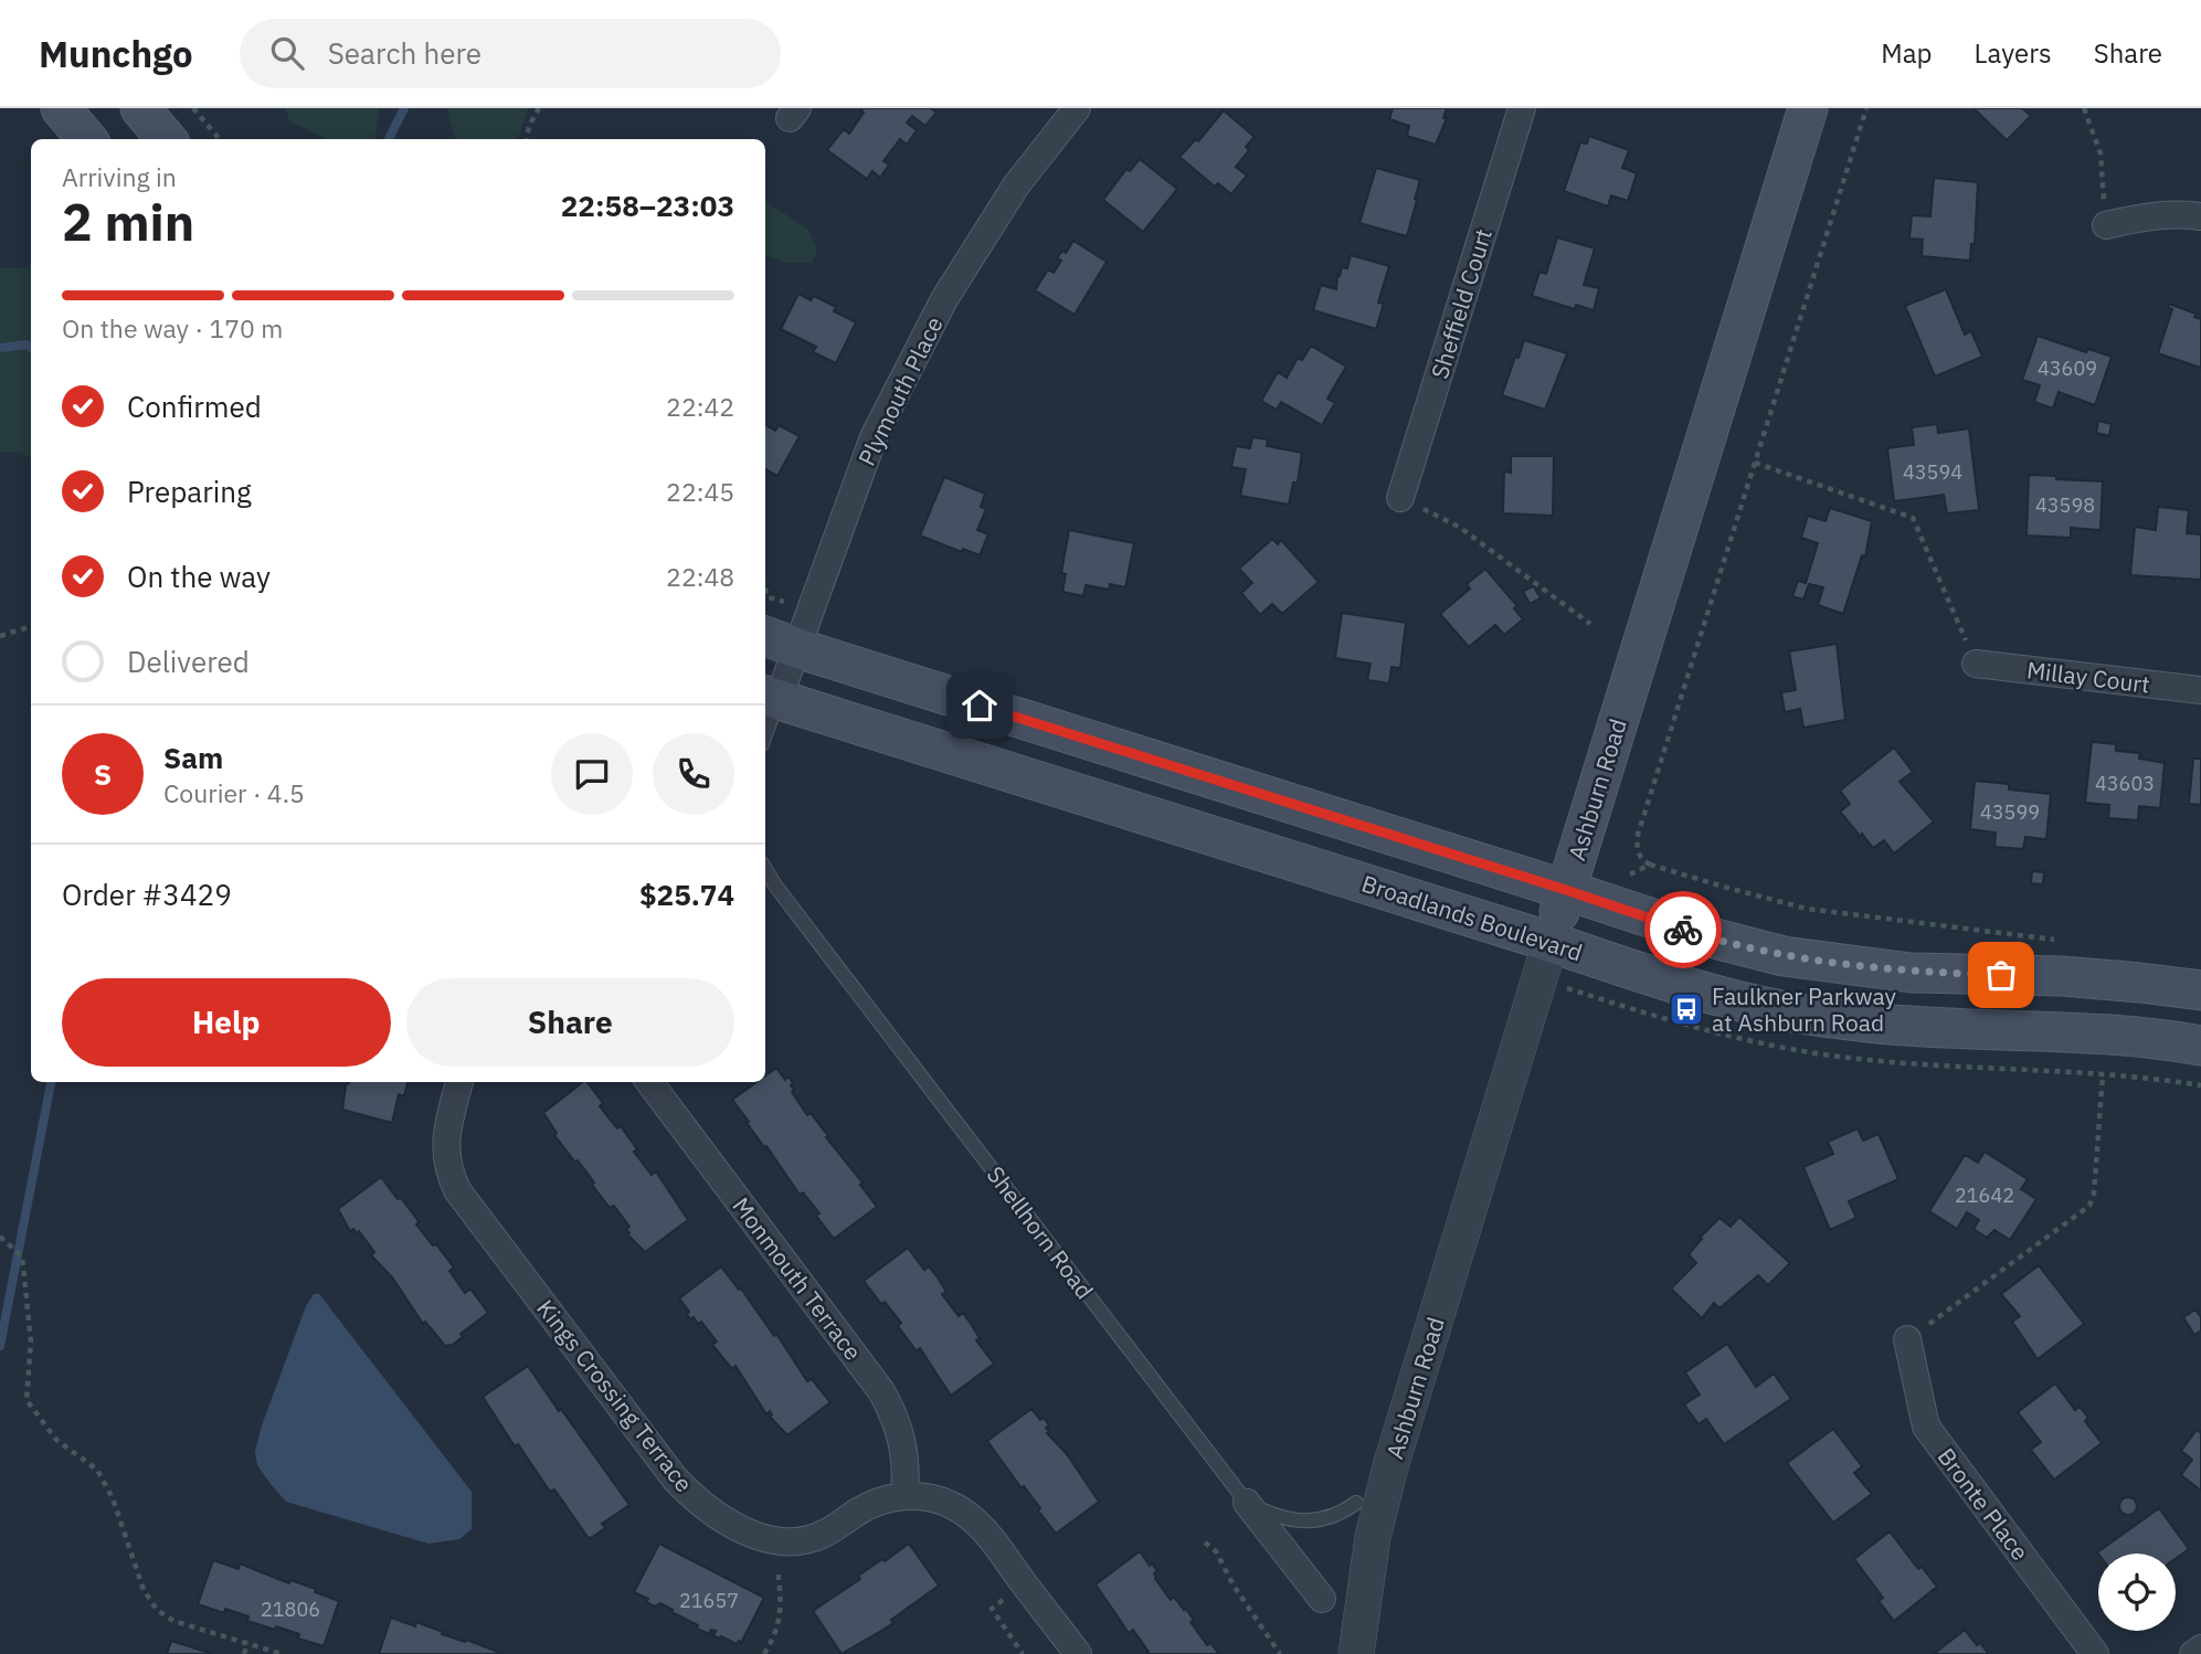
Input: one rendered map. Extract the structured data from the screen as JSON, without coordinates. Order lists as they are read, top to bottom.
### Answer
{
  "streets": {
    "main road": ["Ashburn Road", "Broadlands Boulevard"],
    "street": [
      "Sheffield Court",
      "Plymouth Place",
      "Millay Court",
      "Shellhorn Road",
      "Monmouth Terrace",
      "Kings Crossing Terrace",
      "Bronte Place"
    ]
  },
  "crossings": [
    ["Plymouth Place", "Broadlands Boulevard"],
    ["Ashburn Road", "Broadlands Boulevard"],
    ["Monmouth Terrace", "Kings Crossing Terrace"]
  ],
  "places": {
    "bus stop": ["Faulkner Parkway at Ashburn Road"]
  },
  "house_numbers": [
    "43609",
    "43594",
    "43598",
    "43603",
    "43599",
    "21642",
    "21657",
    "21806"
  ],
  "page": {
    "header": "Munchgo",
    "search": "Search here",
    "nav": ["Map", "Layers", "Share"],
    "heading": ["2 min", "Arriving in", "22:58–23:03"],
    "panel": [
      "Sam",
      "Courier · 4.5",
      "Order #3429",
      "$25.74"
    ],
    "bar": "On the way · 170 m",
    "list": [
      ["Confirmed", "22:42"],
      ["Preparing", "22:45"],
      ["On the way", "22:48"],
      "Delivered"
    ],
    "round": "S",
    "buttons": ["Help", "Share"]
  }
}
